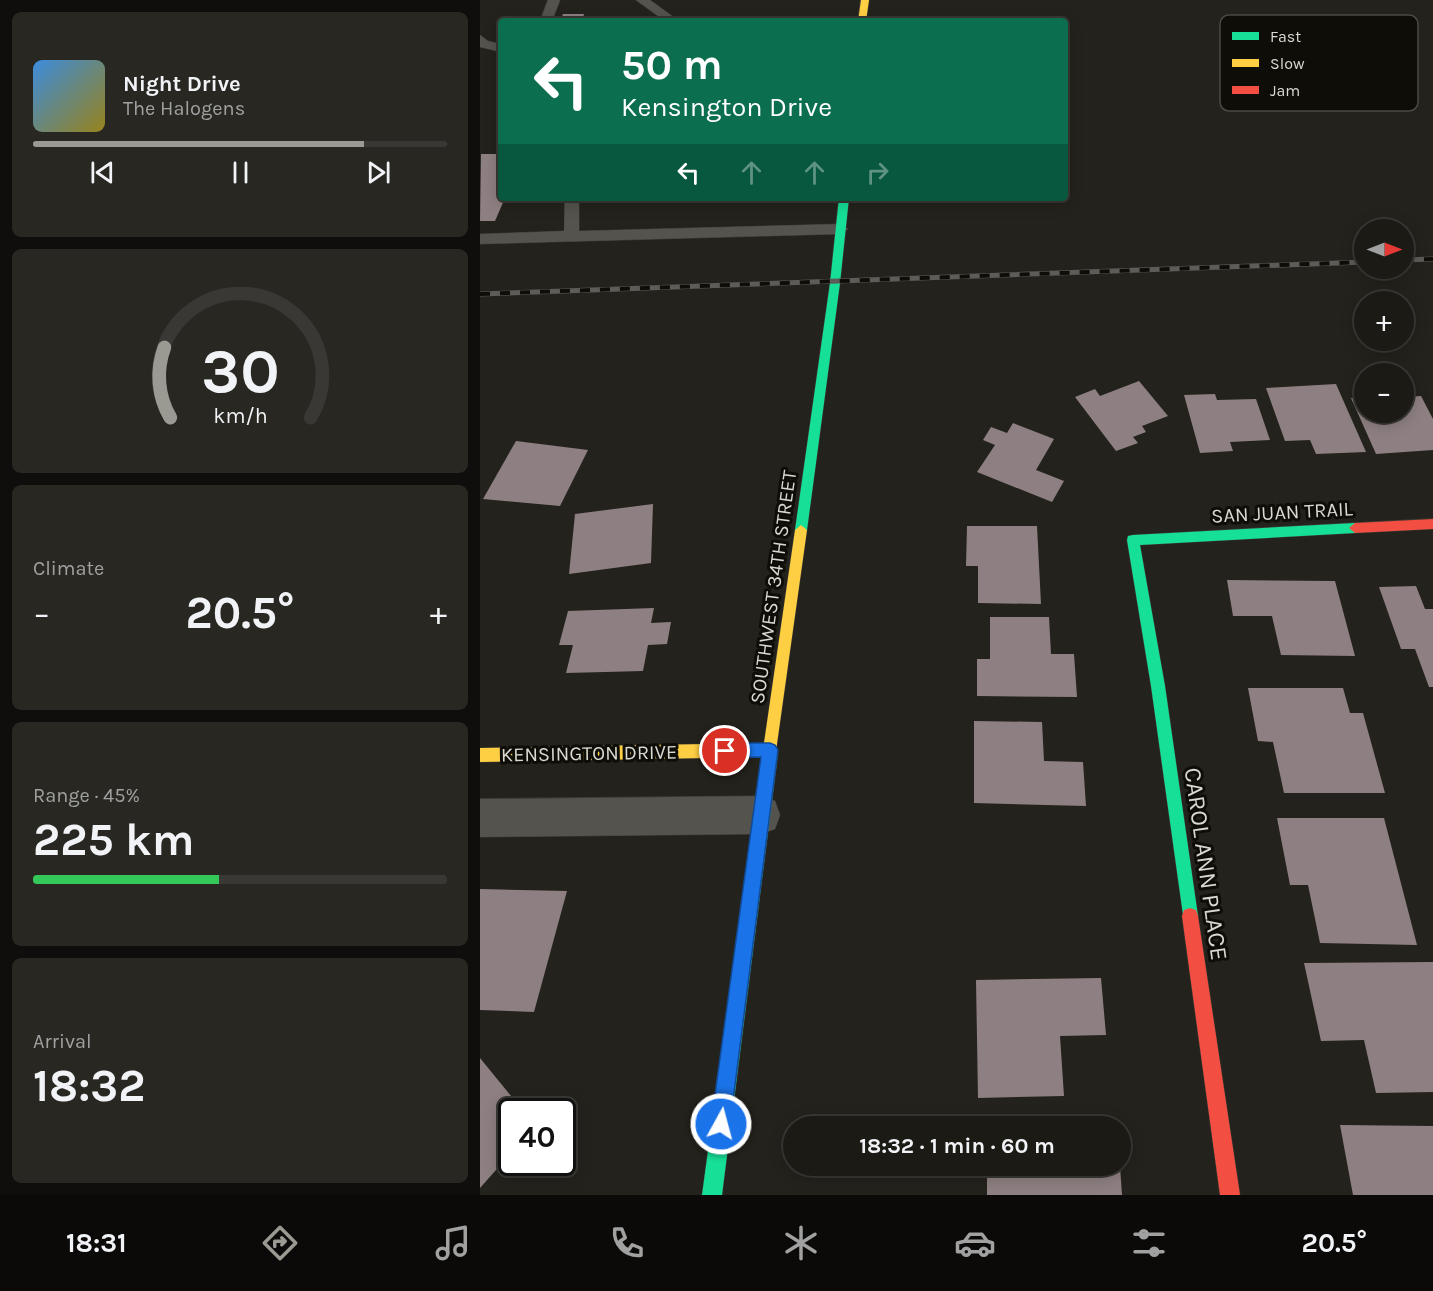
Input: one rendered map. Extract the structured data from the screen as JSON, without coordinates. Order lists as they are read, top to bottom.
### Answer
{
  "streets": {
    "street": [
      "SAN JUAN TRAIL",
      "SOUTHWEST 34TH STREET",
      "KENSINGTON DRIVE",
      "CAROL ANN PLACE"
    ]
  },
  "crossings": [
    ["SAN JUAN TRAIL", "CAROL ANN PLACE"],
    ["SOUTHWEST 34TH STREET", "KENSINGTON DRIVE"]
  ],
  "legend": ["Fast", "Slow", "Jam"],
  "north": "right",
  "page": {
    "turn": ["50 m", "Kensington Drive"],
    "song": ["Night Drive", "The Halogens"],
    "map_buttons": ["+", "−"],
    "tile": [
      "Climate",
      ["Range · 45%", "225 km"],
      ["Arrival", "18:32"]
    ],
    "heat": ["−", "20.5°", "+"],
    "limit": "40",
    "trip": "18:32 · 1 min · 60 m",
    "tabs": ["18:31", "20.5°"],
    "gauge": ["30", "km/h"]
  }
}
